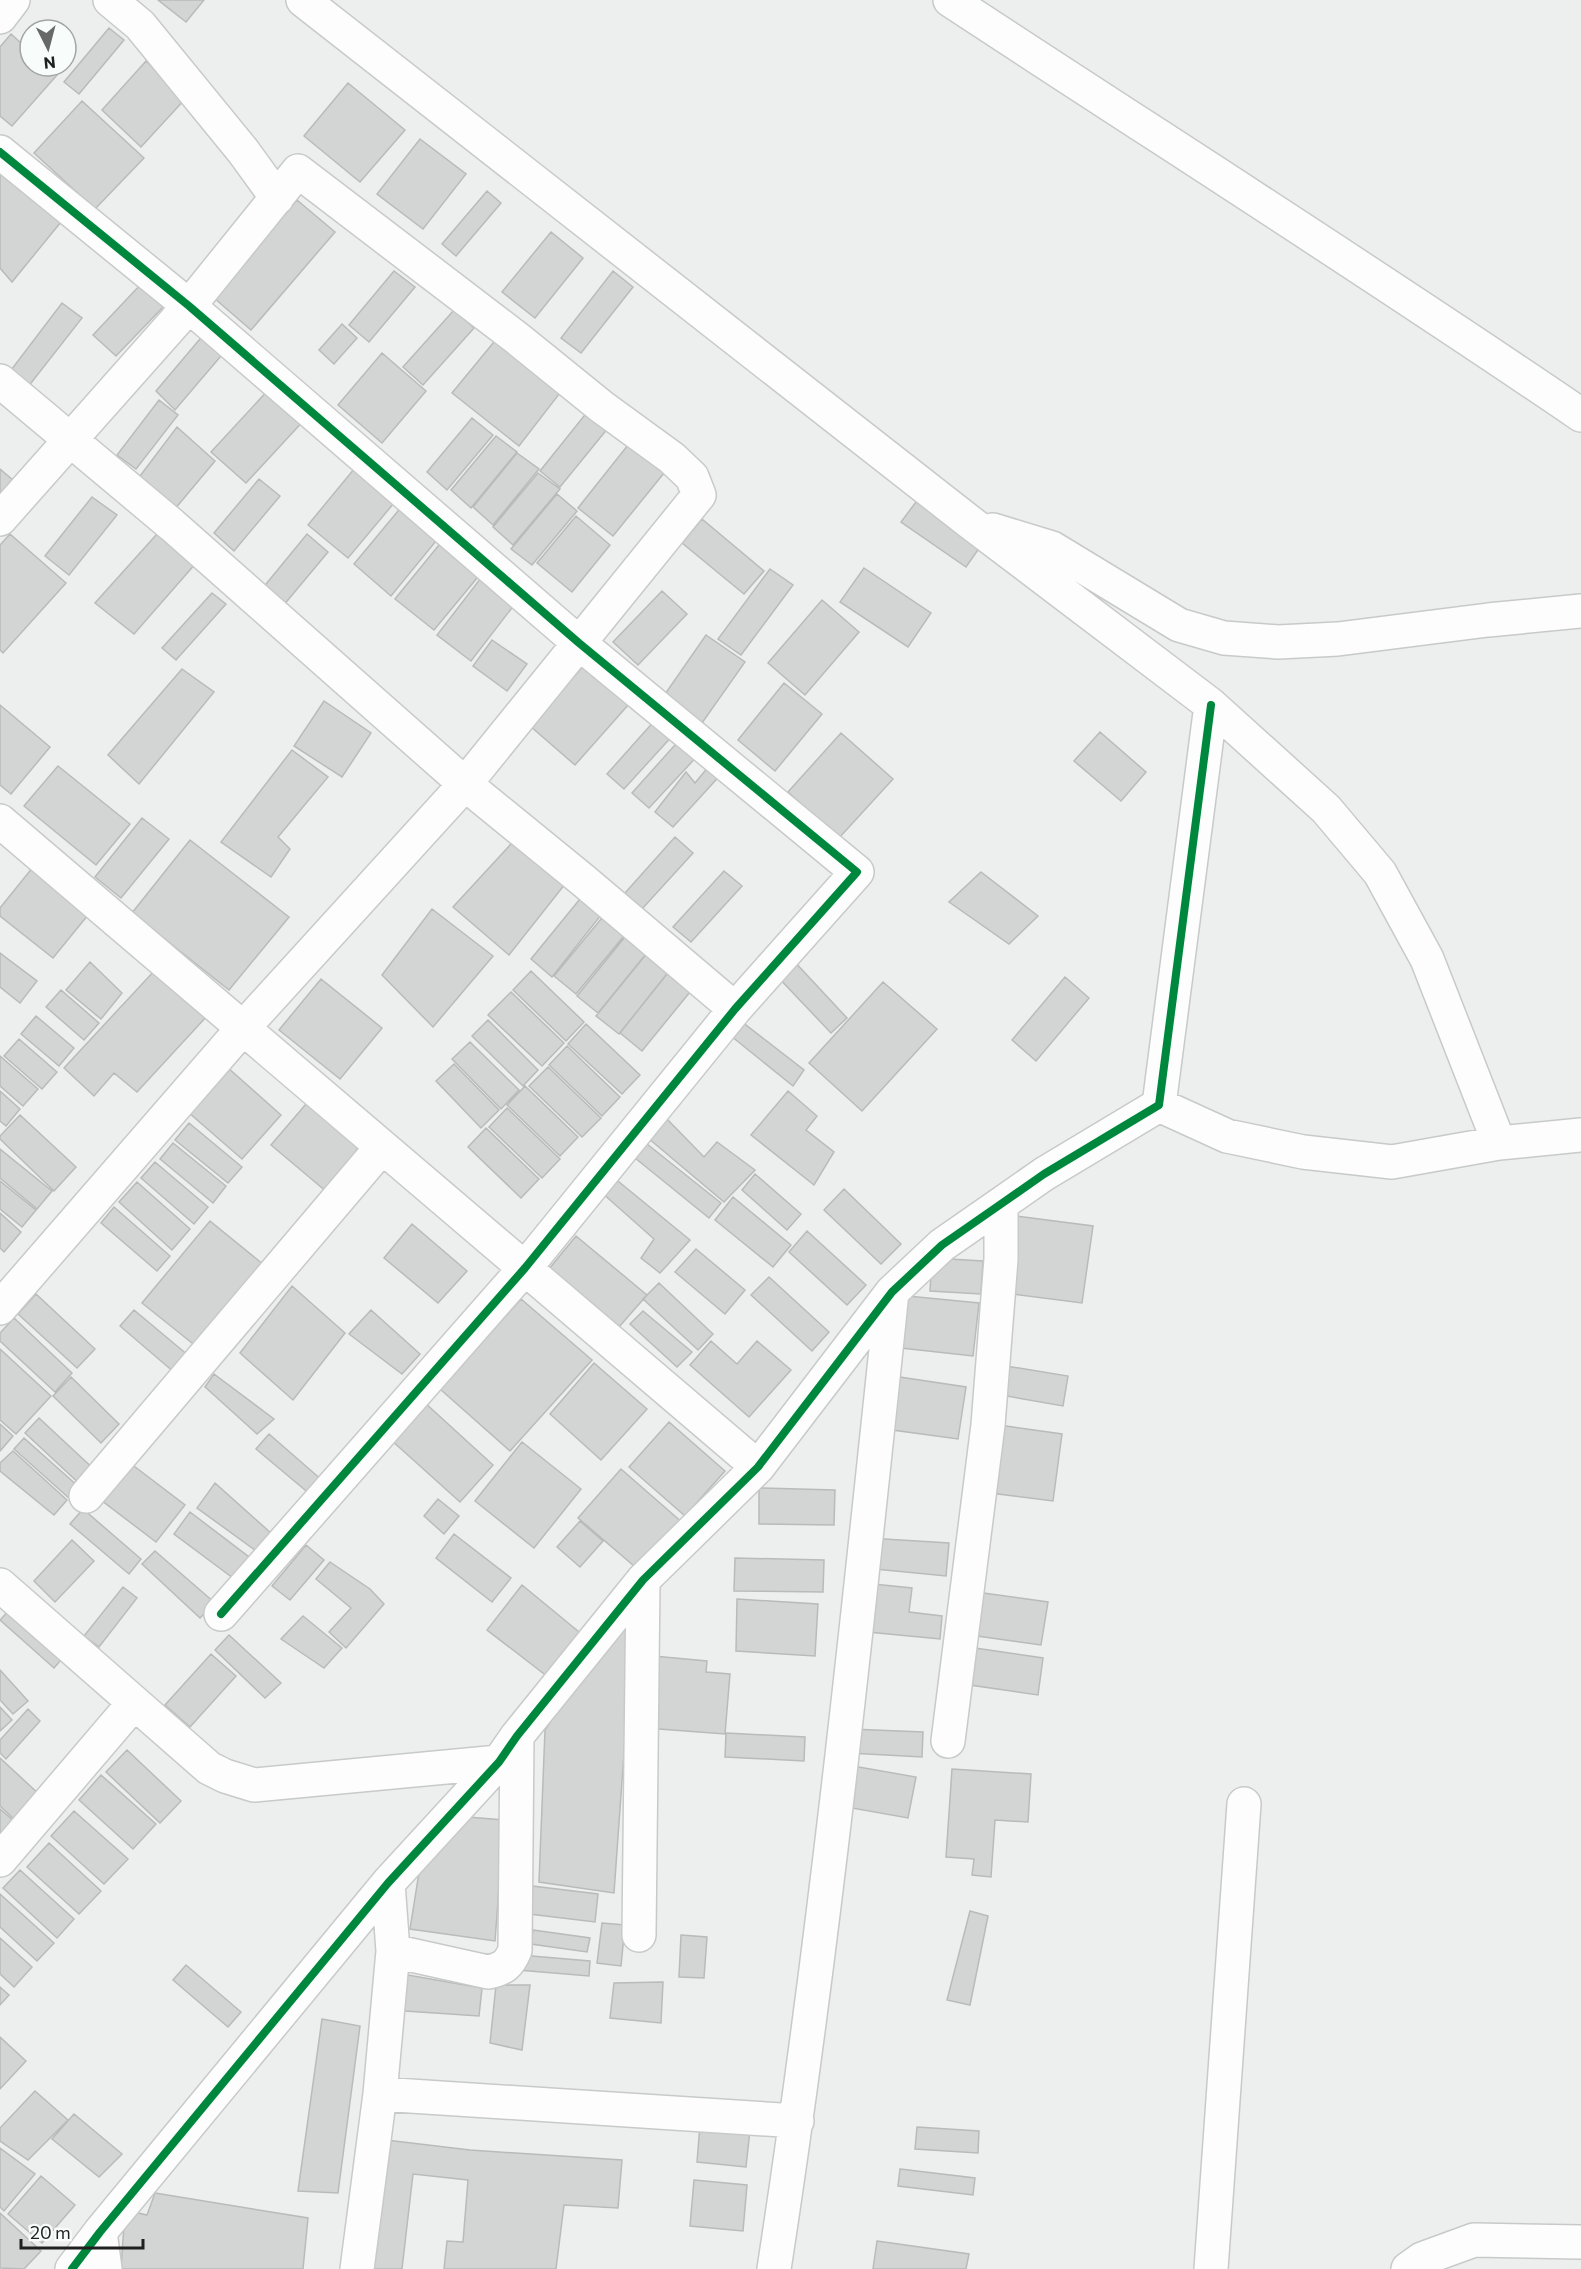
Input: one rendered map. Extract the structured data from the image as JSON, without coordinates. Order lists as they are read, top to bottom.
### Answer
{
  "scale_bar": "20 m",
  "north": "bottom"
}
